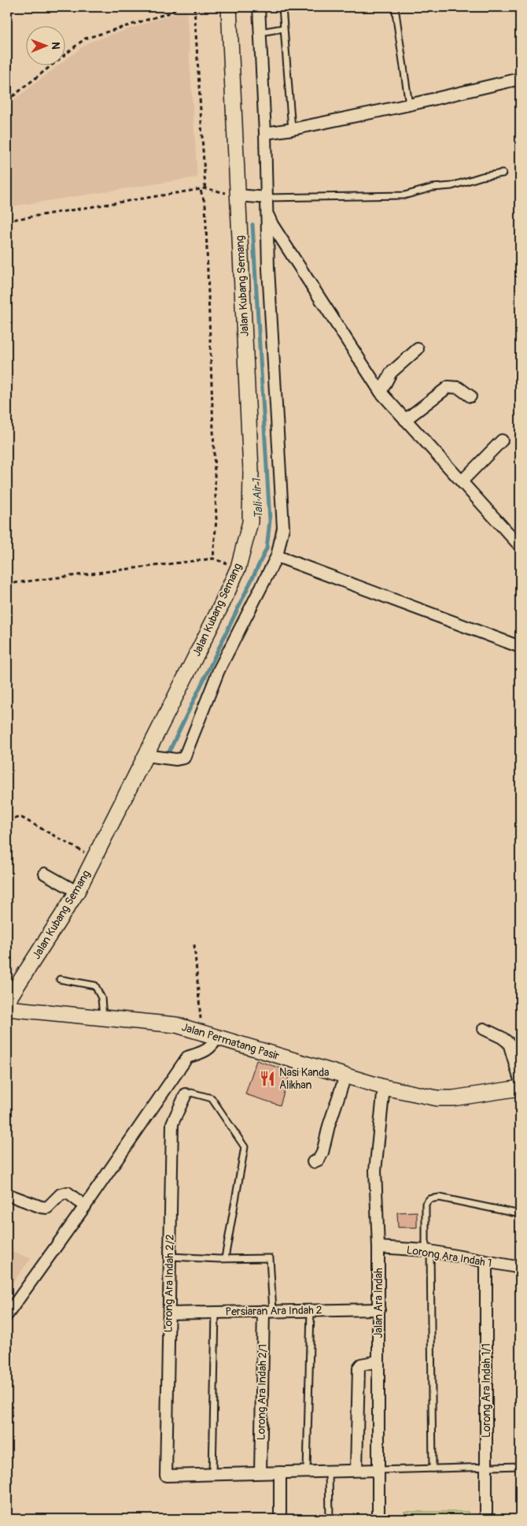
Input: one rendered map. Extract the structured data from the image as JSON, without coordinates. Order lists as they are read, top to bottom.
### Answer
{
  "streets": {
    "main road": ["Jalan Kubang Semang", "Jalan Permatang Pasir"],
    "street": [
      "Lorong Ara Indah 1",
      "Lorong Ara Indah 2/2",
      "Jalan Ara Indah",
      "Persiaran Ara Indah 2",
      "Lorong Ara Indah 1/1",
      "Lorong Ara Indah 2/1"
    ]
  },
  "crossings": [
    ["Jalan Permatang Pasir", "Jalan Ara Indah"],
    ["Lorong Ara Indah 1", "Jalan Ara Indah"],
    ["Lorong Ara Indah 1", "Lorong Ara Indah 1/1"],
    ["Lorong Ara Indah 2/2", "Persiaran Ara Indah 2"],
    ["Jalan Ara Indah", "Persiaran Ara Indah 2"],
    ["Persiaran Ara Indah 2", "Lorong Ara Indah 2/1"]
  ],
  "water": ["Tali Air 1"],
  "places": {
    "restaurant": ["Nasi Kanda Alikhan"]
  },
  "north": "right"
}
